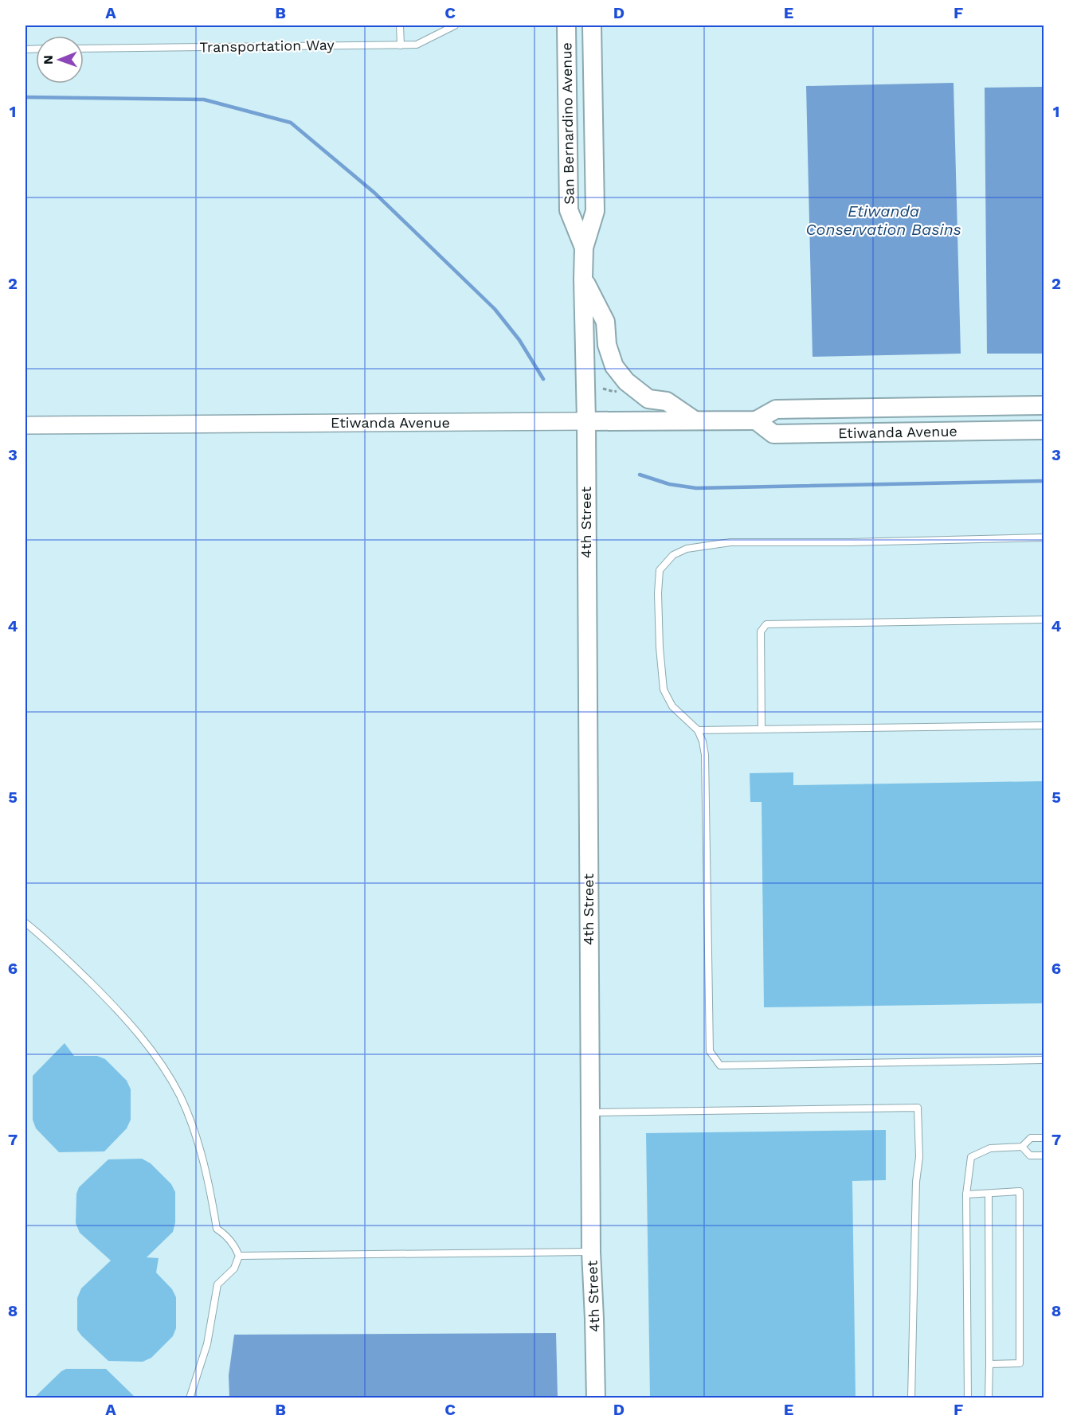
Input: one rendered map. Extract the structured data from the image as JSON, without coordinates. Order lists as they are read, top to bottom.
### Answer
{
  "streets": {
    "main road": ["San Bernardino Avenue", "Etiwanda Avenue", "4th Street"],
    "lane": ["Transportation Way"]
  },
  "crossings": [
    ["San Bernardino Avenue", "Etiwanda Avenue"],
    ["San Bernardino Avenue", "4th Street"],
    ["Etiwanda Avenue", "4th Street"]
  ],
  "water": ["Etiwanda Conservation Basins"],
  "north": "left",
  "grid": {
    "columns": [
      "A",
      "B",
      "C",
      "D",
      "E",
      "F"
    ],
    "rows": [
      "1",
      "2",
      "3",
      "4",
      "5",
      "6",
      "7",
      "8"
    ]
  }
}
